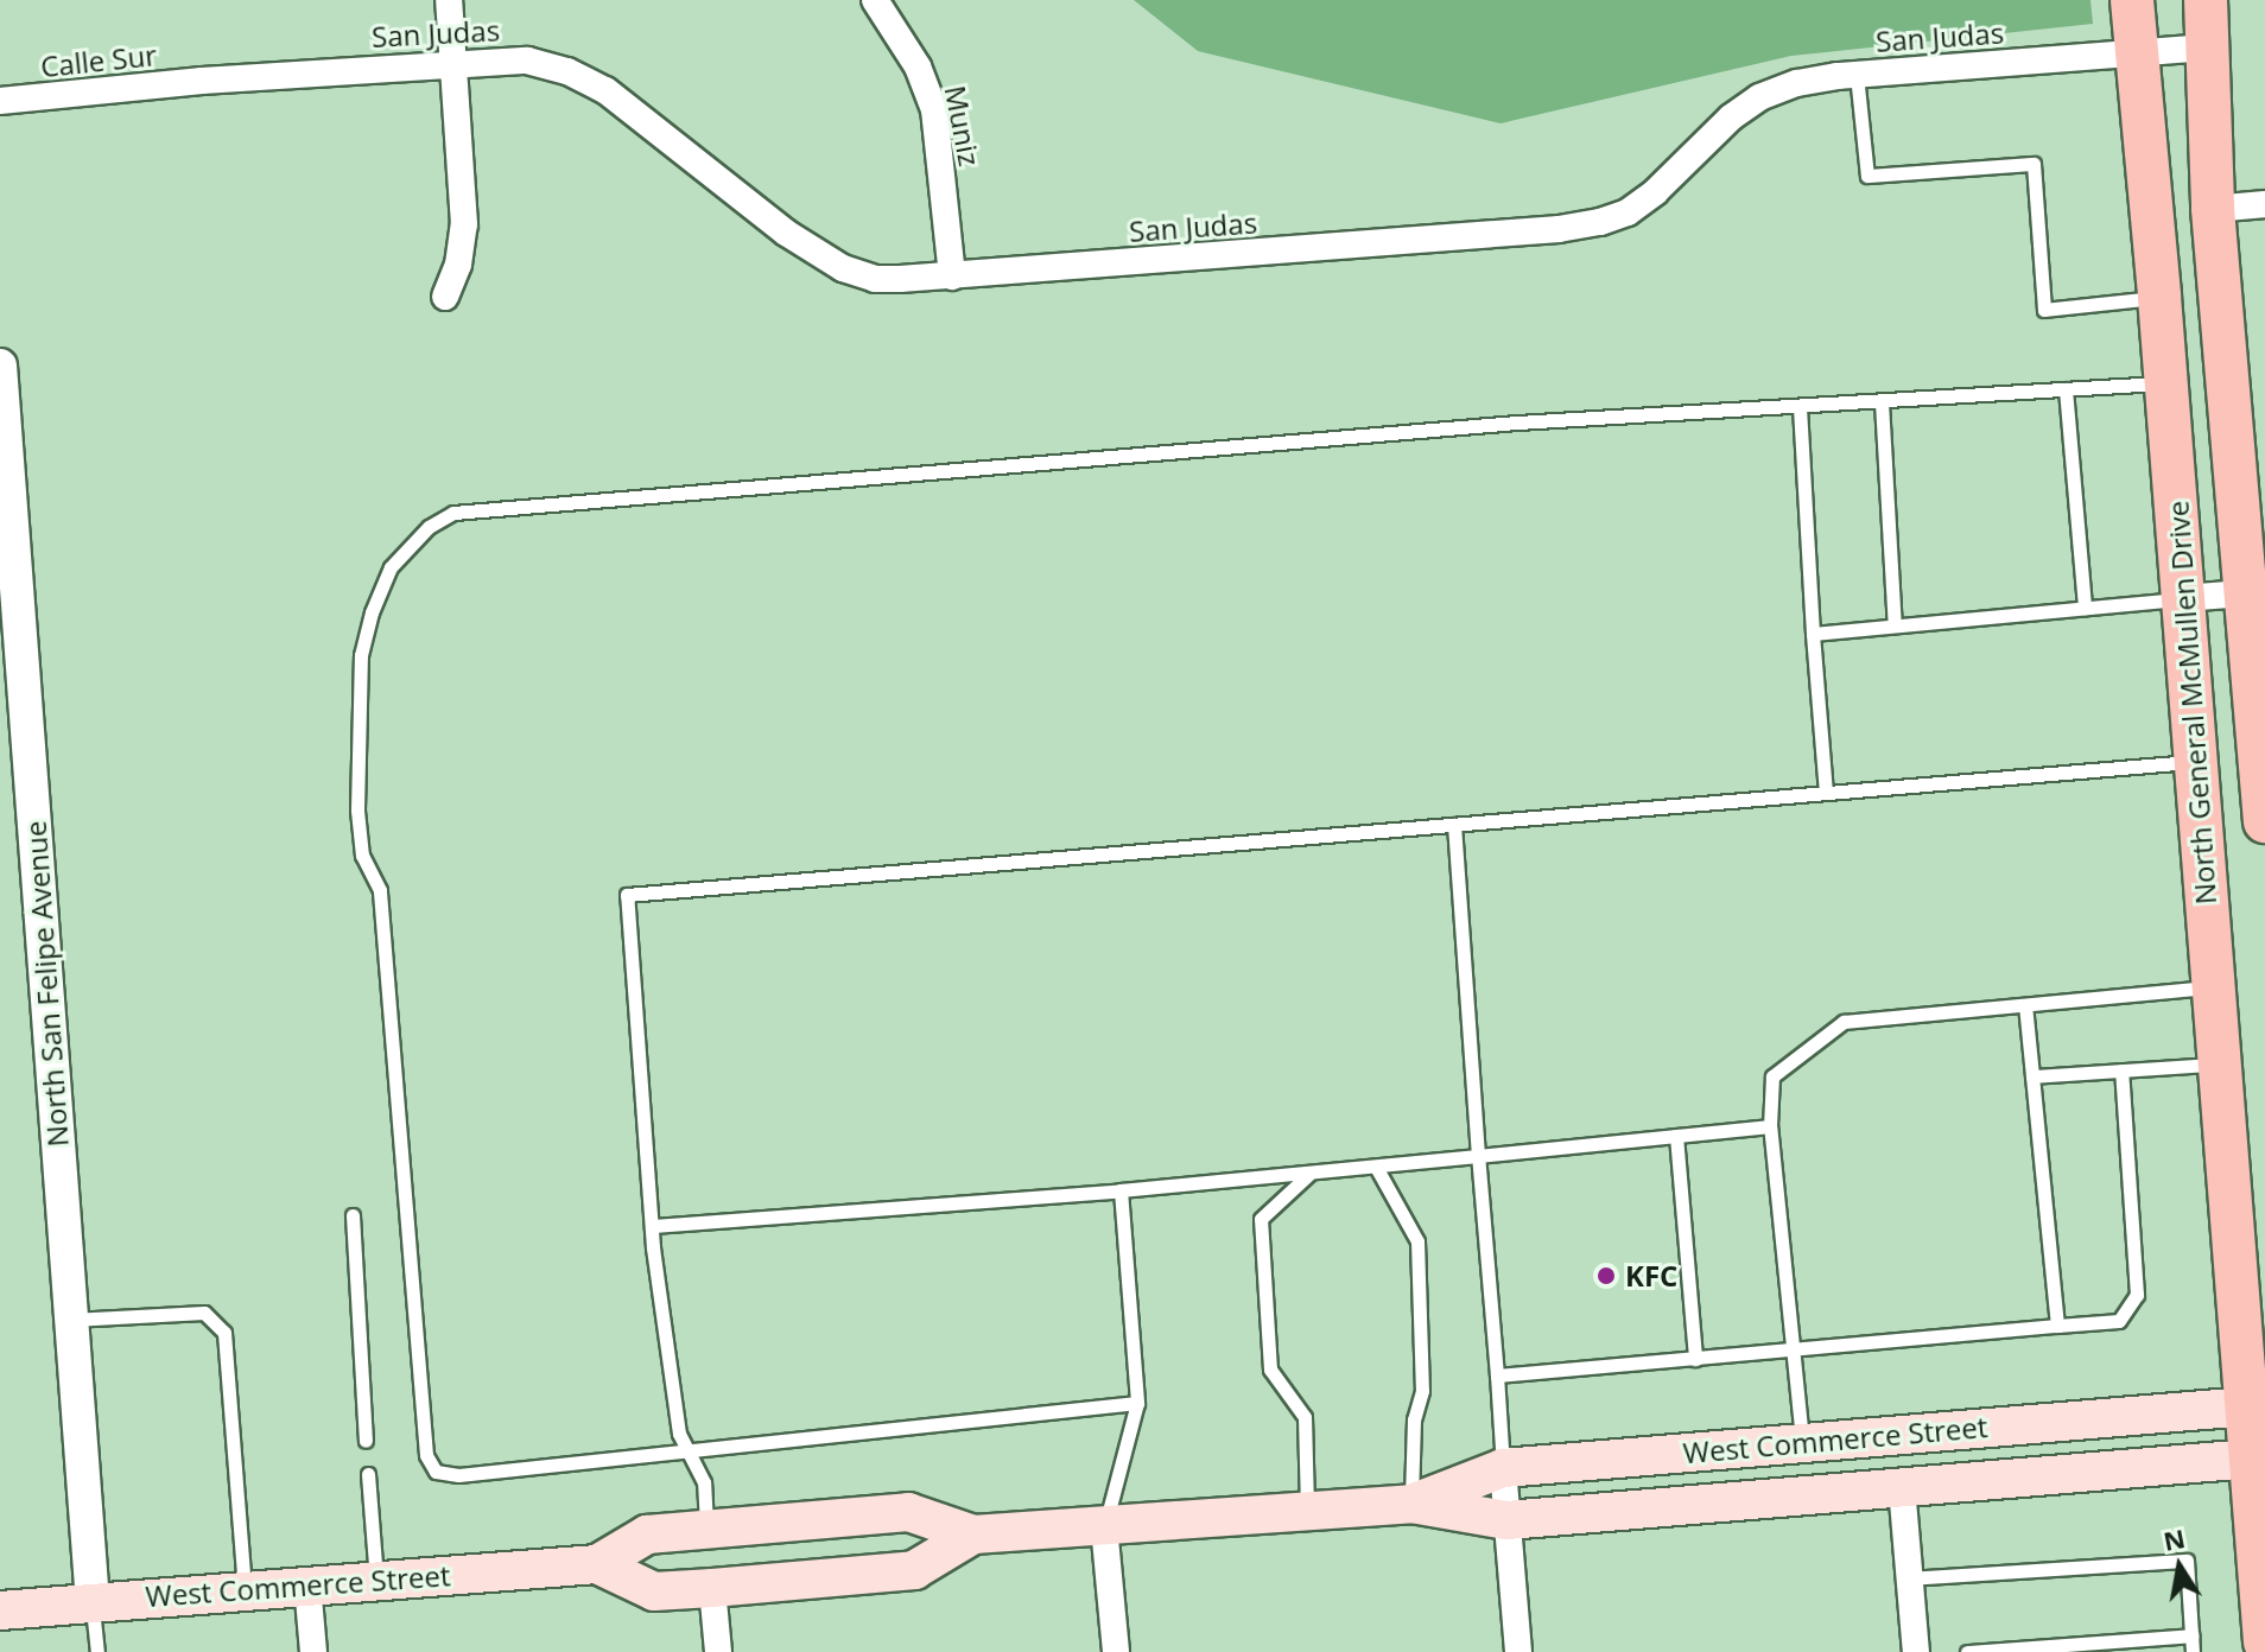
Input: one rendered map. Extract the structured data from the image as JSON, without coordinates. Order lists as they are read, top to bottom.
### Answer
{
  "streets": {
    "main road": ["North General McMullen Drive", "West Commerce Street"],
    "street": [
      "San Judas",
      "Calle Sur",
      "Muniz",
      "North San Felipe Avenue"
    ]
  },
  "crossings": [
    ["San Judas", "Calle Sur"],
    ["San Judas", "Muniz"],
    ["San Judas", "North General McMullen Drive"],
    ["North General McMullen Drive", "West Commerce Street"],
    ["North San Felipe Avenue", "West Commerce Street"]
  ],
  "places": ["KFC"],
  "north": "top"
}
